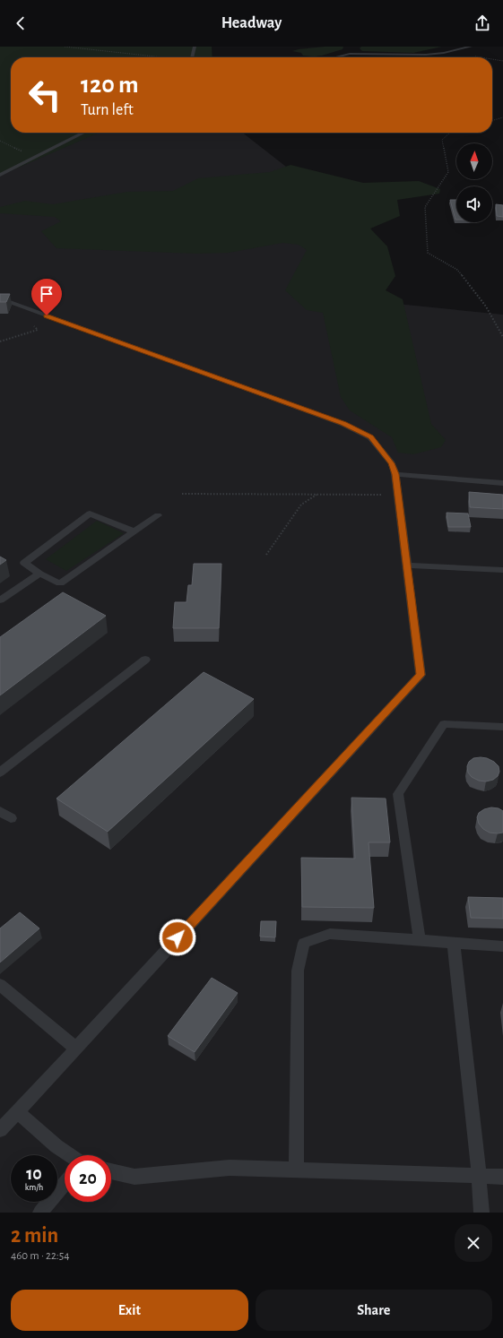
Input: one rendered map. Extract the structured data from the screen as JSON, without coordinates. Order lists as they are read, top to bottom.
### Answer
{
  "north": "top",
  "page": {
    "header": "Headway",
    "turn": ["120 m", "Turn left"],
    "speed": "10 km/h",
    "limit": "20",
    "heading": ["2 min", "460 m · 22:54"],
    "buttons": ["Exit", "Share"]
  }
}
